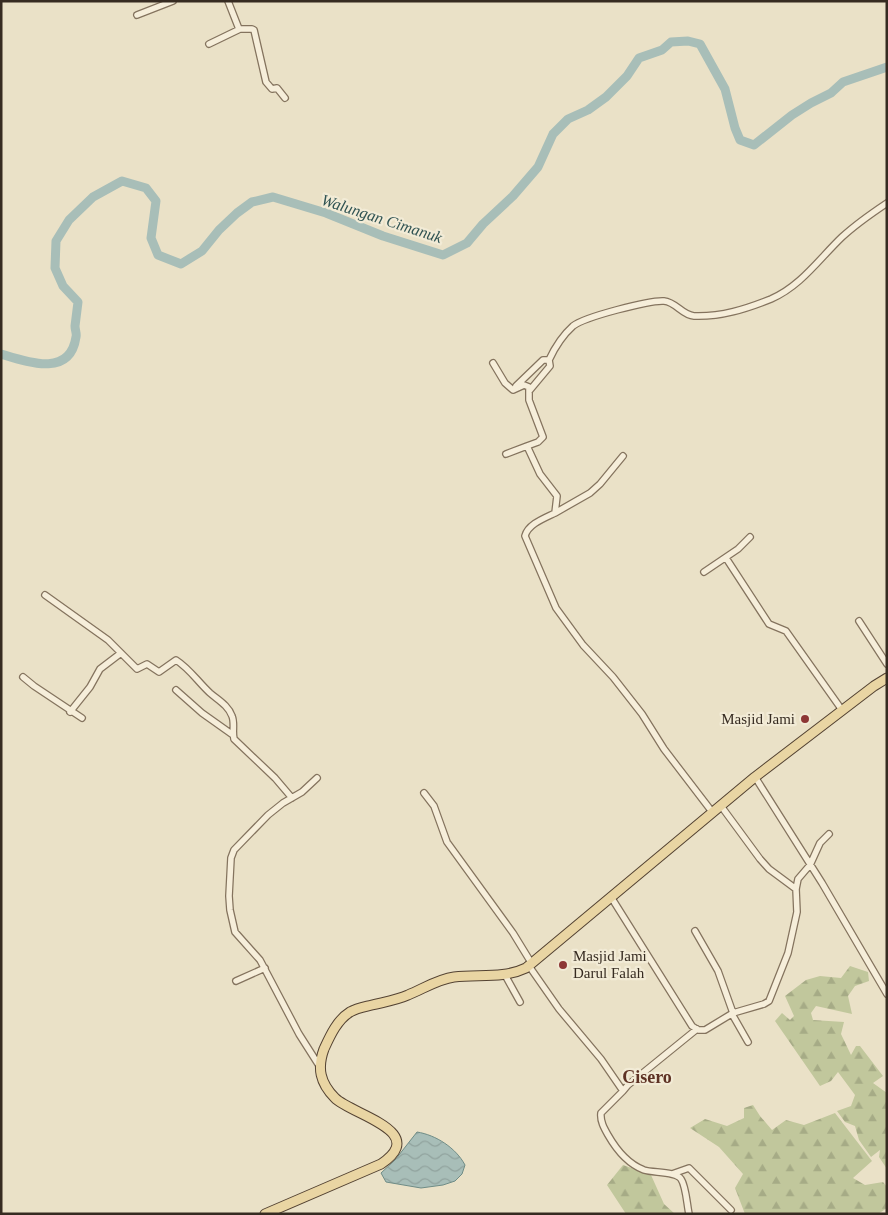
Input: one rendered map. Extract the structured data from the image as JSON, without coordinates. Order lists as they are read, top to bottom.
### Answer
{
  "districts": ["Cisero"],
  "water": ["Walungan Cimanuk"],
  "places": ["Masjid Jami", "Masjid Jami Darul Falah"]
}
